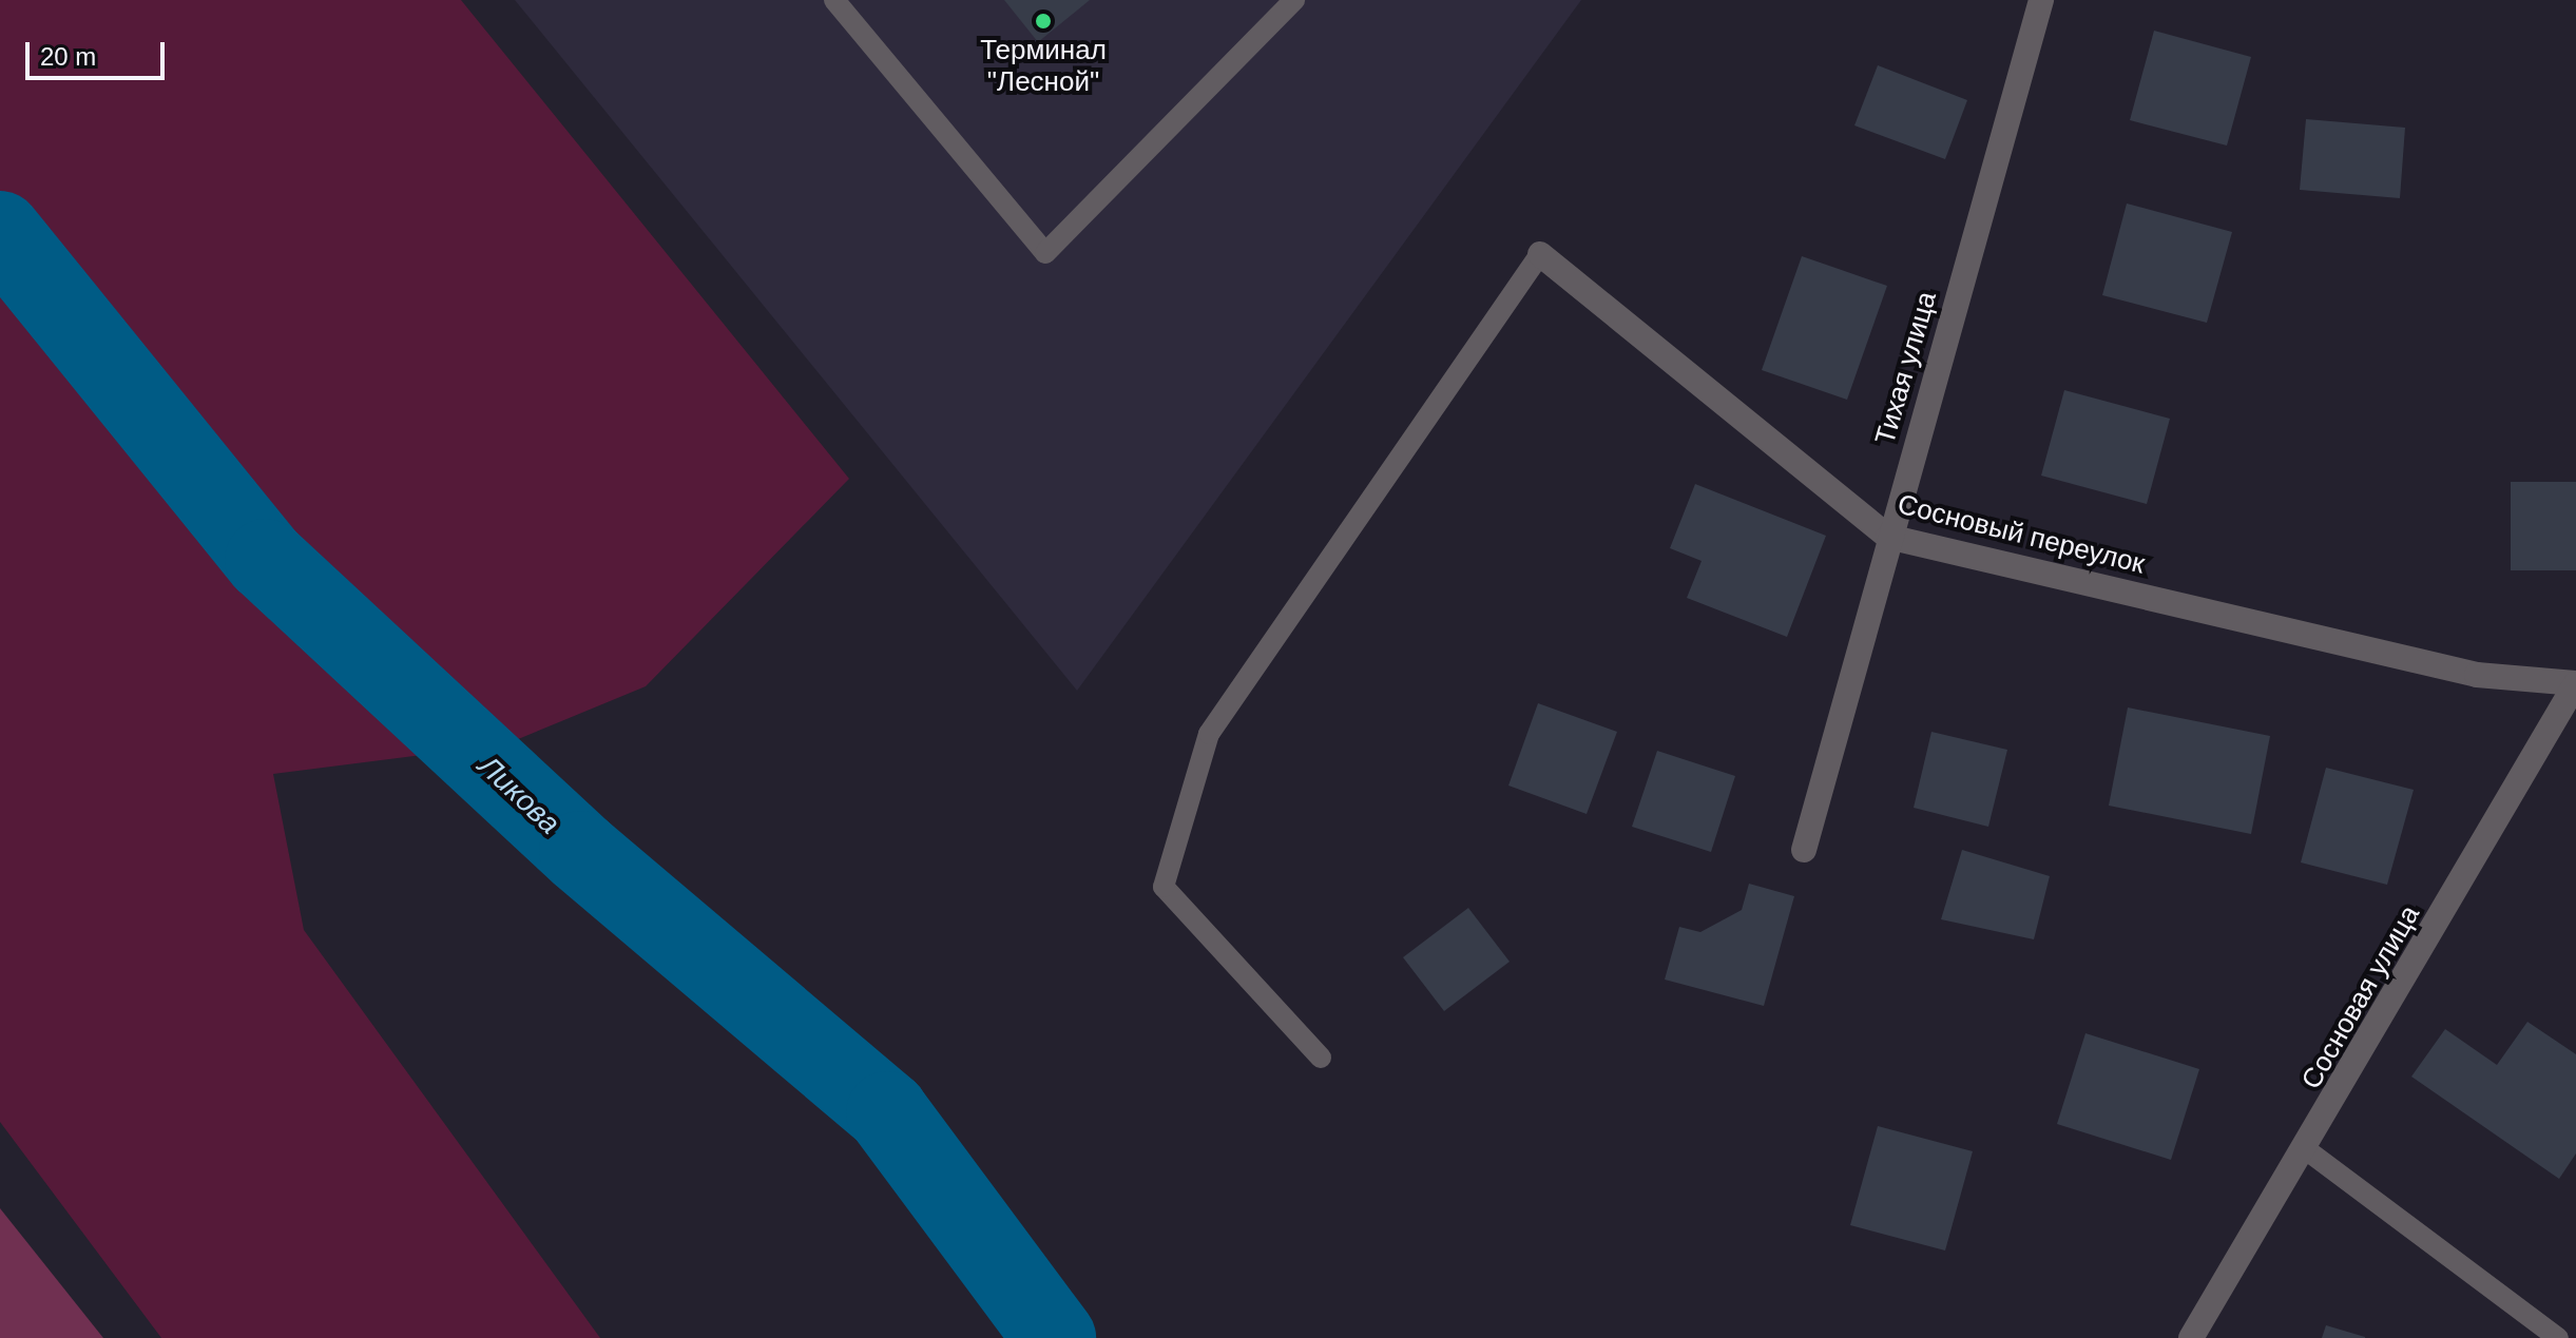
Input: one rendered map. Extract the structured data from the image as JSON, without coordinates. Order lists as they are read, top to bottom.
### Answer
{
  "streets": {
    "street": ["Тихая улица", "Сосновый переулок", "Сосновая улица"]
  },
  "crossings": [
    ["Тихая улица", "Сосновый переулок"],
    ["Сосновый переулок", "Сосновая улица"]
  ],
  "water": ["Ликова"],
  "places": ["Терминал \"Лесной\""],
  "scale_bar": "20 m"
}
